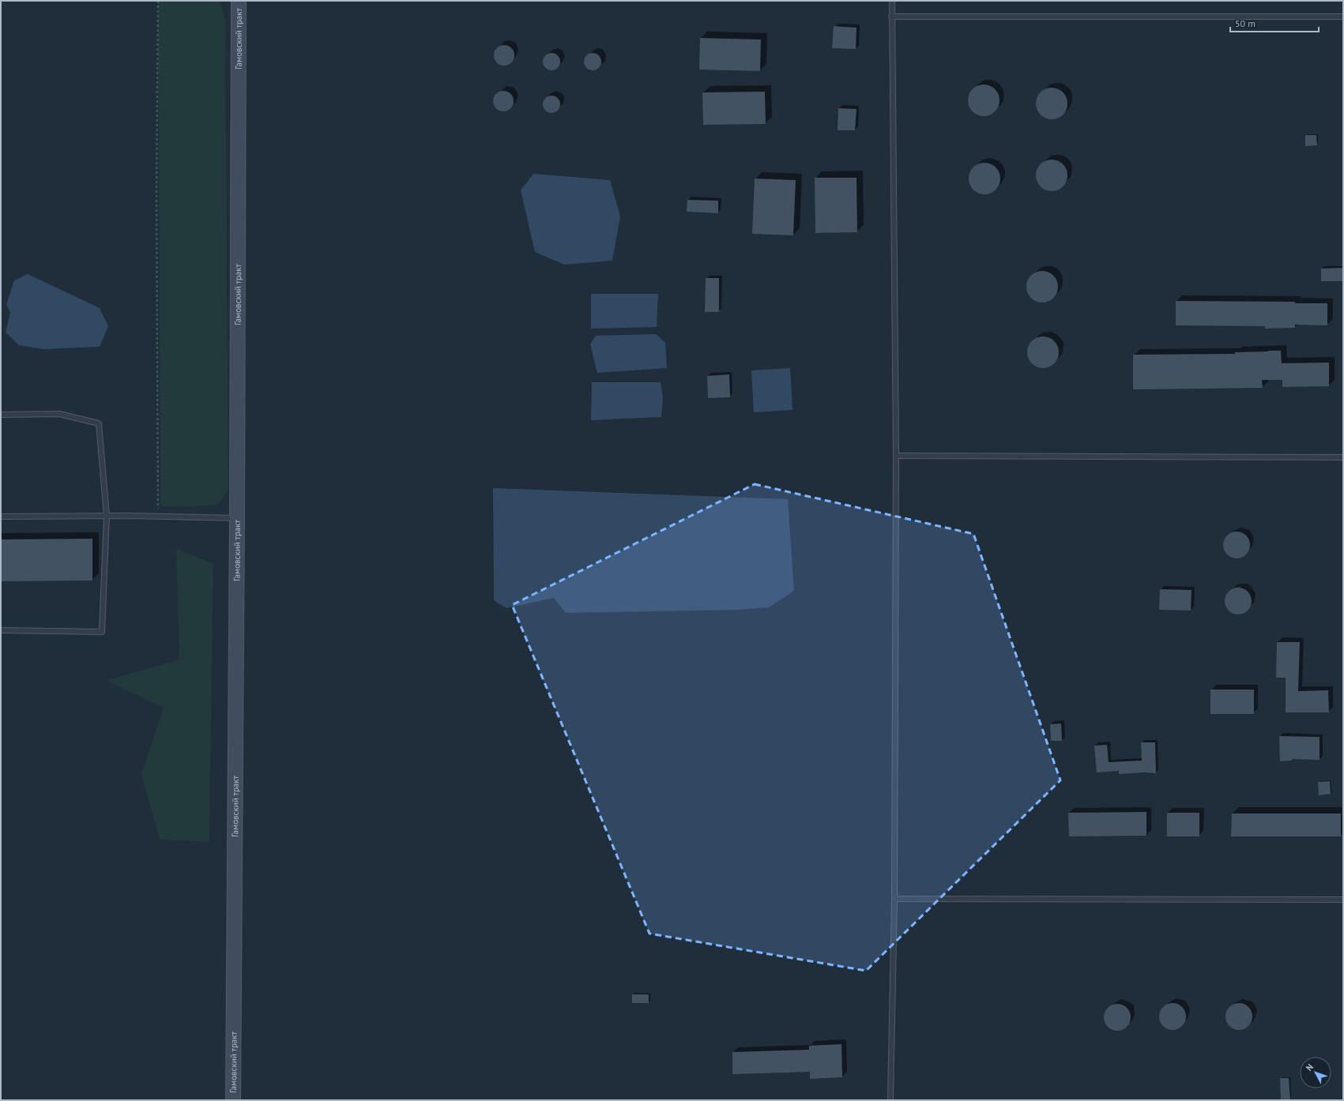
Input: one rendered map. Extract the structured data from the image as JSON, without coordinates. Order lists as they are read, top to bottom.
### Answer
{
  "streets": {
    "street": ["Гамовский тракт"]
  },
  "scale_bar": "50 m",
  "north": "top left"
}
